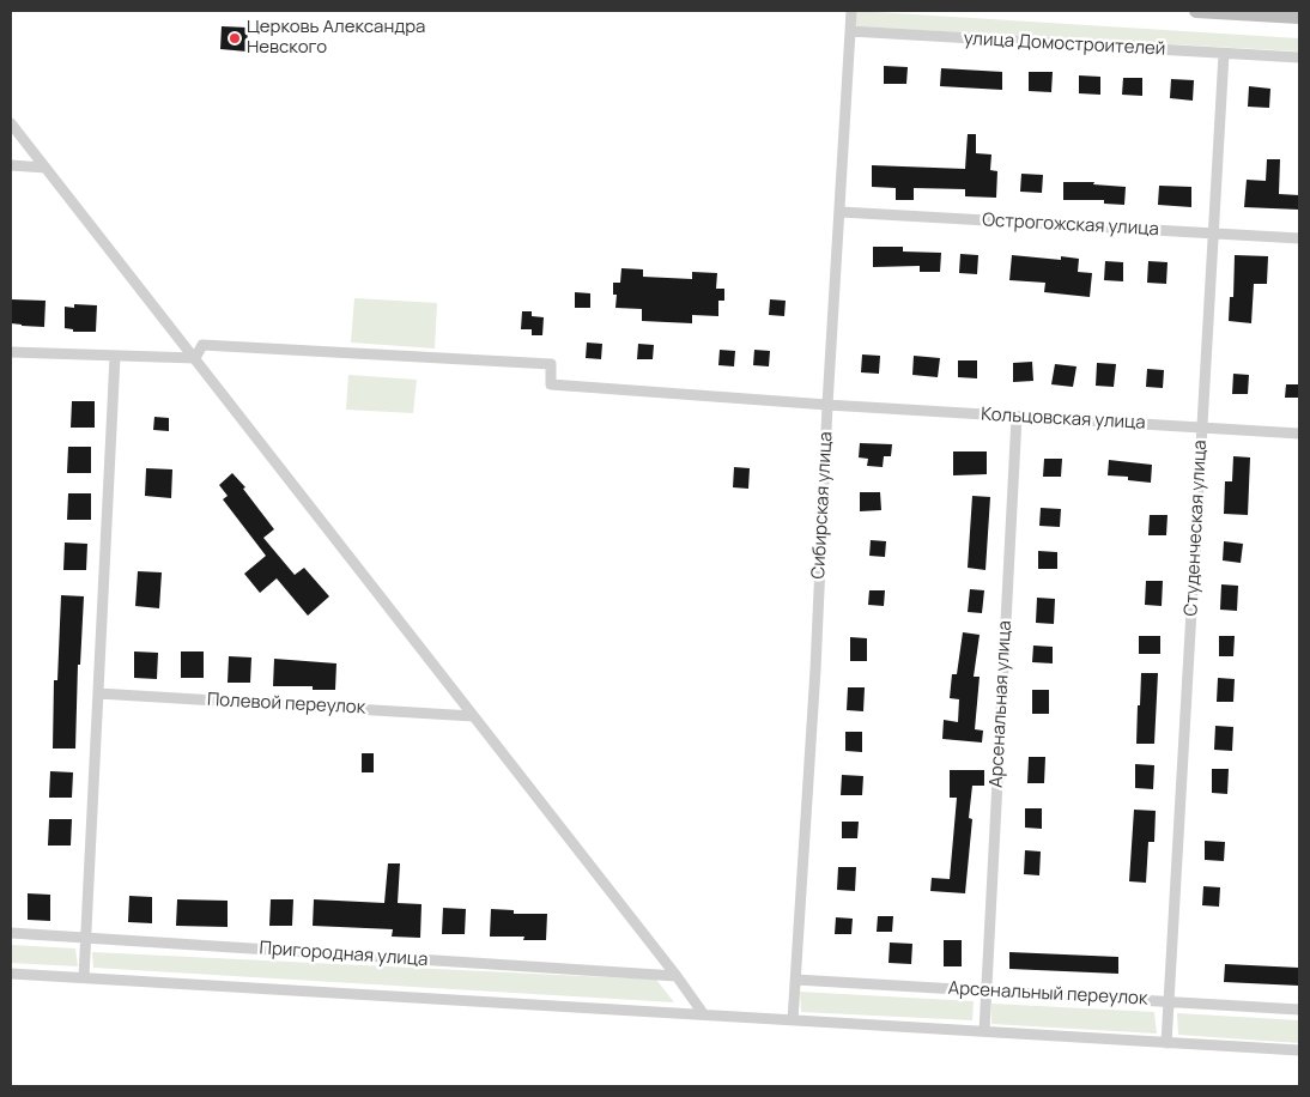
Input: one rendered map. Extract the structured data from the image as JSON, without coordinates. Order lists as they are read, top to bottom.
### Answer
{
  "streets": {
    "street": [
      "улица Домостроителей",
      "Острогожская улица",
      "Кольцовская улица",
      "Сибирская улица",
      "Студенческая улица",
      "Полевой переулок",
      "Арсенальная улица",
      "Пригородная улица",
      "Арсенальный переулок"
    ]
  },
  "crossings": [
    ["улица Домостроителей", "Сибирская улица"],
    ["улица Домостроителей", "Студенческая улица"],
    ["Острогожская улица", "Сибирская улица"],
    ["Острогожская улица", "Студенческая улица"],
    ["Кольцовская улица", "Сибирская улица"],
    ["Кольцовская улица", "Студенческая улица"],
    ["Кольцовская улица", "Арсенальная улица"],
    ["Сибирская улица", "Арсенальный переулок"],
    ["Студенческая улица", "Арсенальный переулок"],
    ["Арсенальная улица", "Арсенальный переулок"]
  ],
  "places": ["Церковь Александра Невского"]
}
